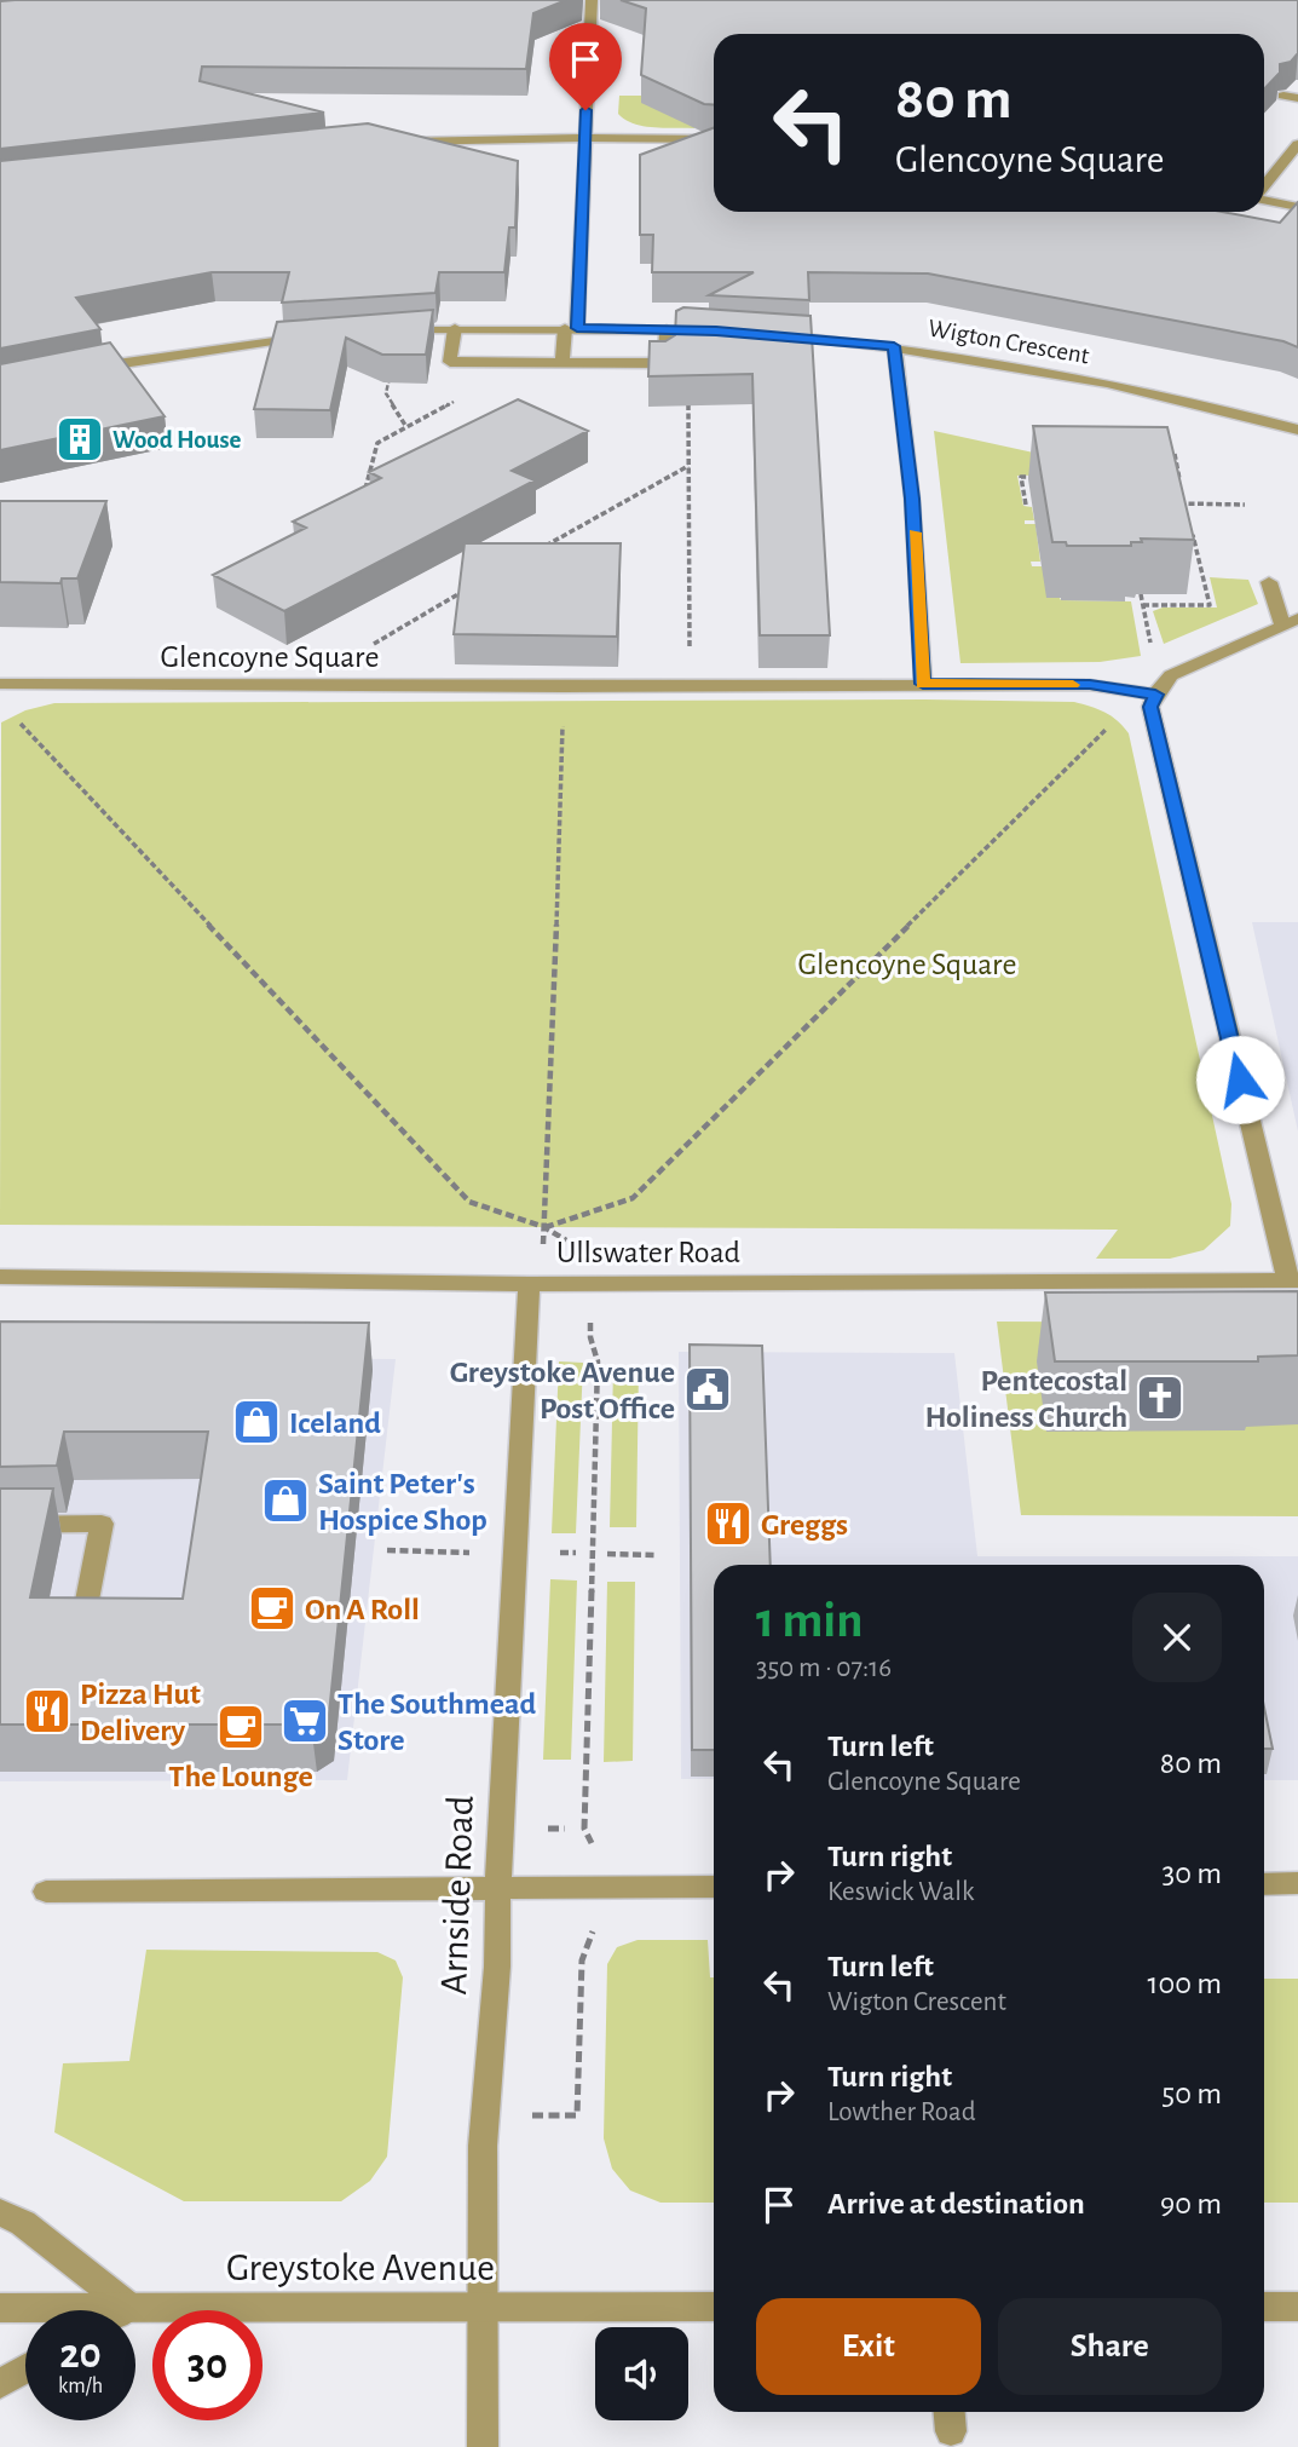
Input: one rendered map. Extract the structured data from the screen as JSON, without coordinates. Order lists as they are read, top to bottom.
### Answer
{
  "streets": {
    "street": [
      "Wigton Crescent",
      "Glencoyne Square",
      "Ullswater Road",
      "Arnside Road",
      "Greystoke Avenue"
    ]
  },
  "crossings": [
    ["Ullswater Road", "Arnside Road"],
    ["Arnside Road", "Greystoke Avenue"]
  ],
  "parks": ["Glencoyne Square"],
  "places": {
    "building": ["Wood House"],
    "public building": ["Greystoke Avenue Post Office"],
    "church": ["Pentecostal Holiness Church"],
    "shop": ["Iceland", "Saint Peter's Hospice Shop"],
    "restaurant": ["Greggs", "Pizza Hut Delivery"],
    "cafe": ["On A Roll", "The Lounge"],
    "supermarket": ["The Southmead Store"]
  },
  "page": {
    "turn": ["80 m", "Glencoyne Square"],
    "heading": ["1 min", "350 m · 07:16"],
    "list": [
      {
        "name": "Turn left",
        "note": "Glencoyne Square",
        "value": "80 m"
      },
      {
        "name": "Turn right",
        "note": "Keswick Walk",
        "value": "30 m"
      },
      {
        "name": "Turn left",
        "note": "Wigton Crescent",
        "value": "100 m"
      },
      {
        "name": "Turn right",
        "note": "Lowther Road",
        "value": "50 m"
      },
      {
        "name": "Arrive at destination",
        "value": "90 m"
      }
    ],
    "buttons": ["Exit", "Share"],
    "speed": "20 km/h",
    "limit": "30"
  }
}
